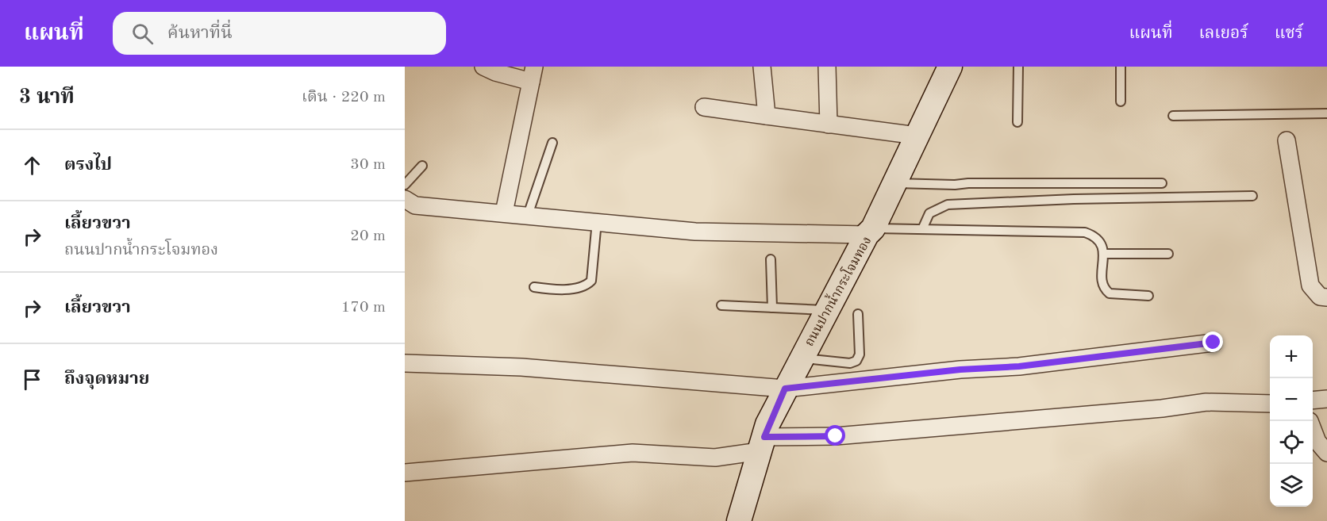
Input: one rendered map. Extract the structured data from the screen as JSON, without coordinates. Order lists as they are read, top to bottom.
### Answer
{
  "streets": {
    "street": ["ถนนปากน้ำกระโจมทอง"]
  },
  "page": {
    "header": "แผนที่",
    "search": "ค้นหาที่นี่",
    "nav": ["แผนที่", "เลเยอร์", "แชร์"],
    "heading": ["3 นาที", "เดิน · 220 m"],
    "list": [
      ["ตรงไป", "30 m"],
      ["เลี้ยวขวา", "ถนนปากน้ำกระโจมทอง", "20 m"],
      ["เลี้ยวขวา", "170 m"],
      "ถึงจุดหมาย"
    ],
    "map_buttons": ["+", "−"]
  }
}
